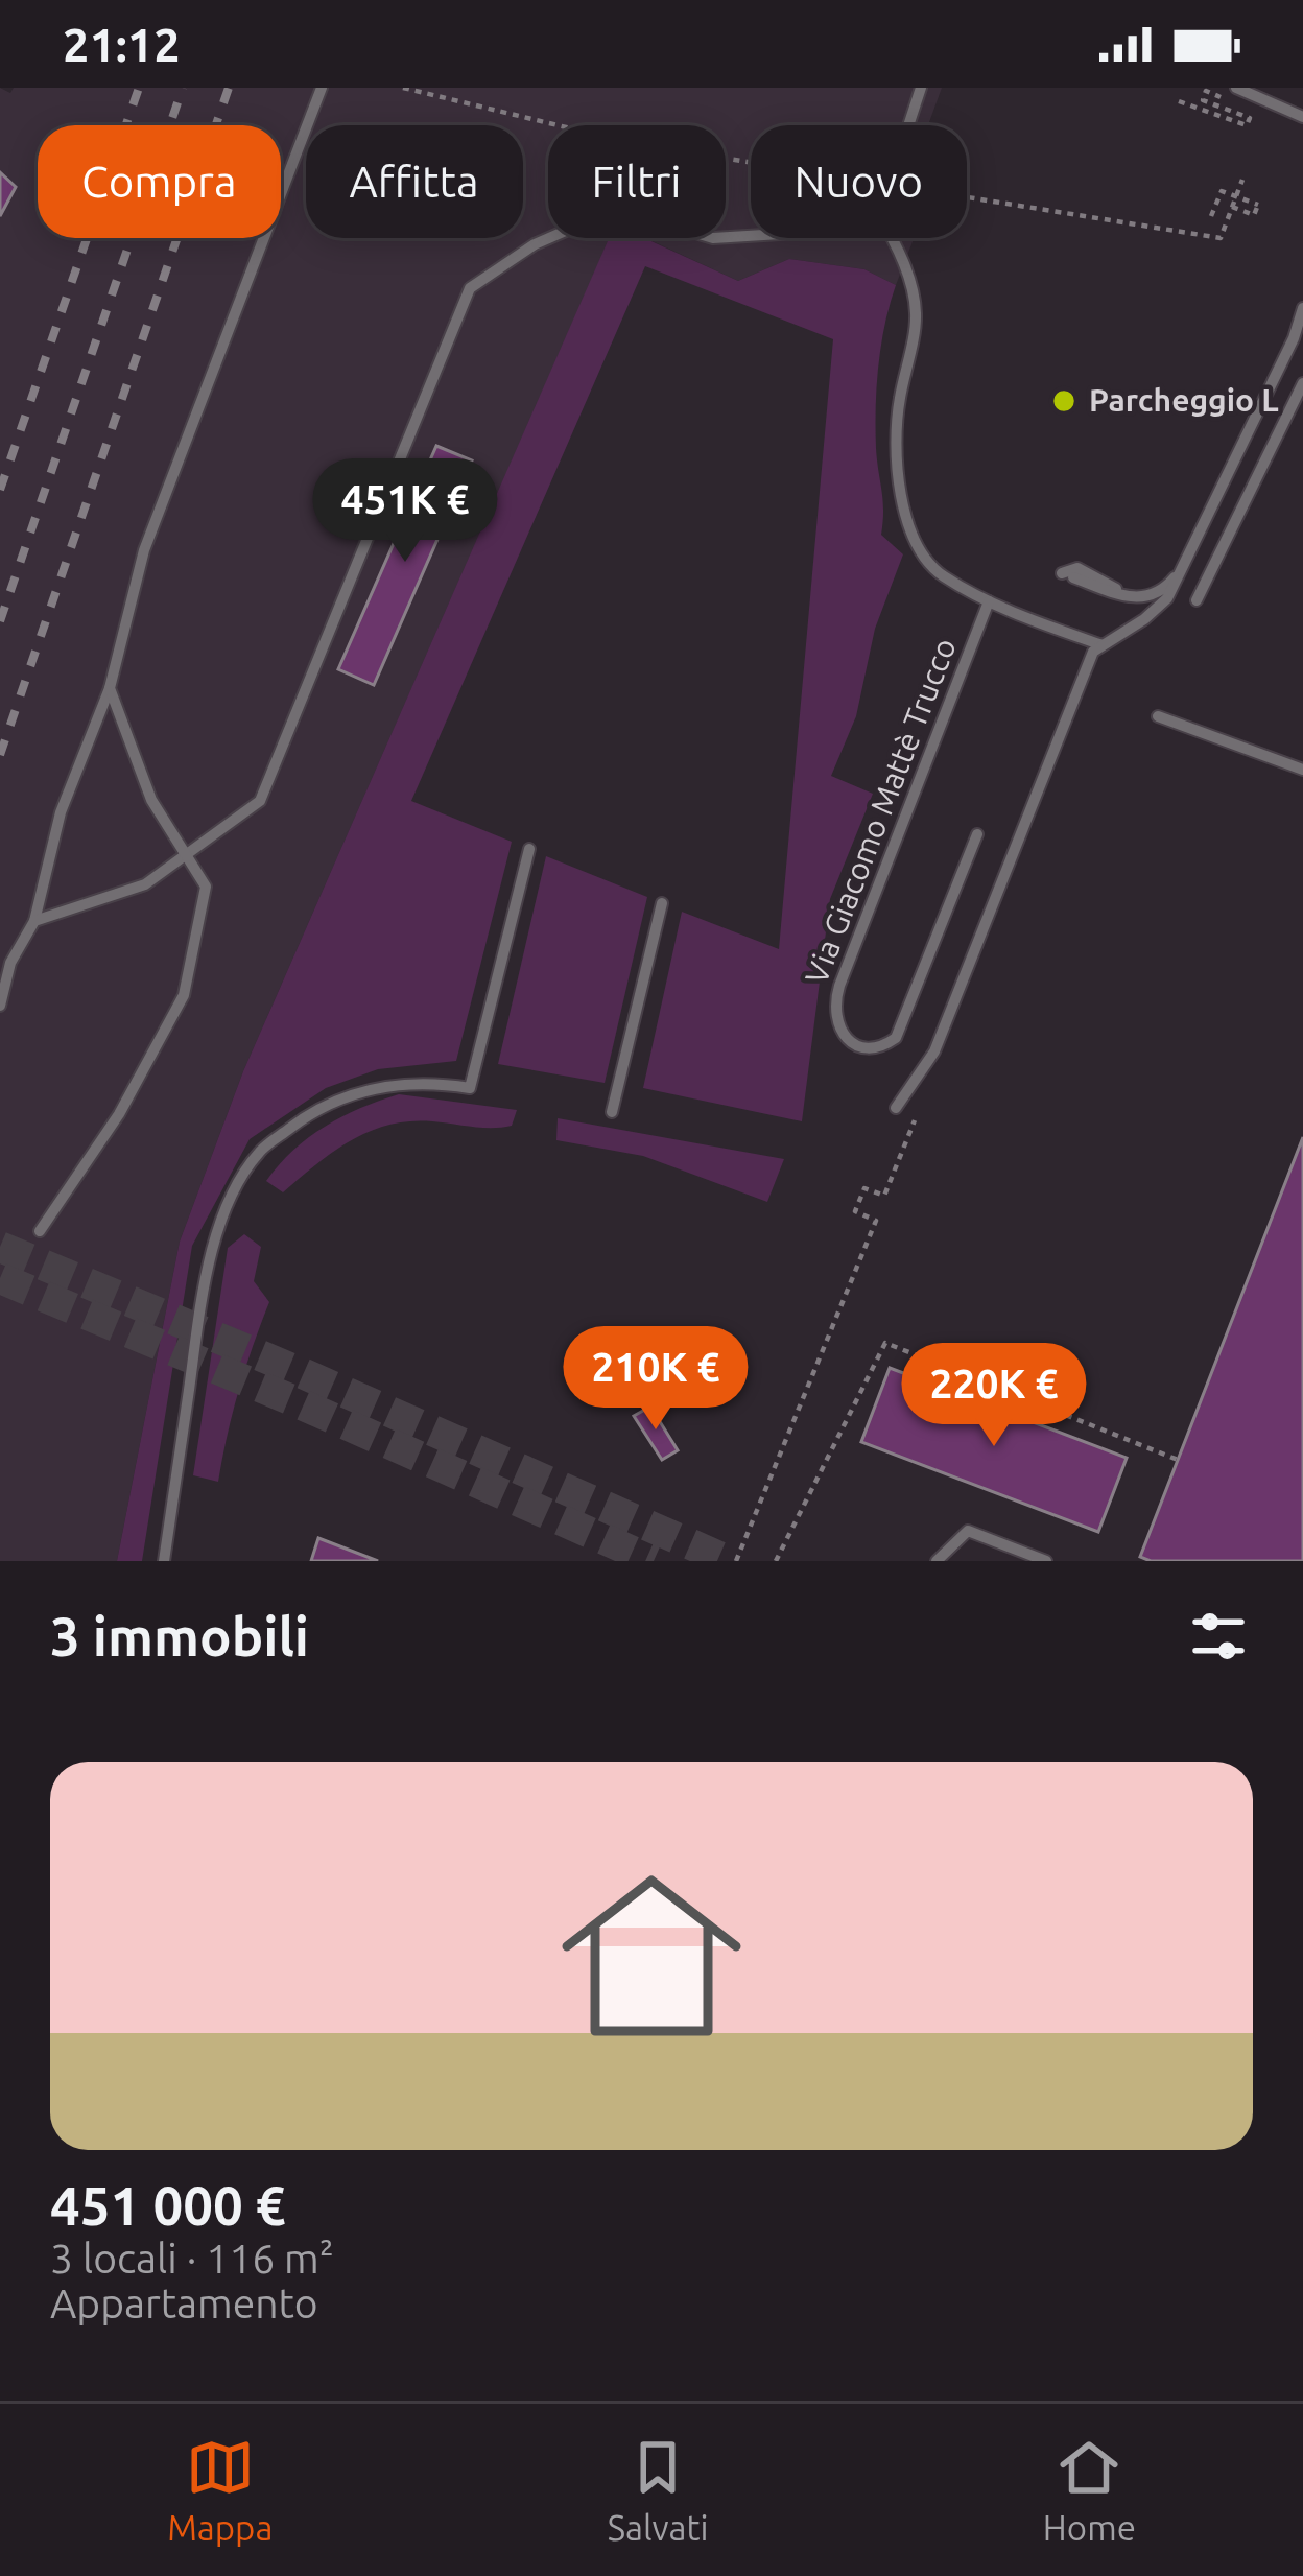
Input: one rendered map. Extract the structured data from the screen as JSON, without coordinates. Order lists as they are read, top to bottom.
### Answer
{
  "streets": {
    "lane": ["Via Giacomo Mattè Trucco"]
  },
  "places": ["Parcheggio L"],
  "page": {
    "status": "21:12",
    "chip": [
      "Compra",
      "Affitta",
      "Filtri",
      "Nuovo"
    ],
    "price": ["451K €", "210K €", "220K €"],
    "heading": "3 immobili",
    "list": [
      {
        "name": "451 000 €",
        "note": "3 locali · 116 m² · Appartamento"
      }
    ],
    "tabs": ["Mappa", "Salvati", "Home"]
  }
}
